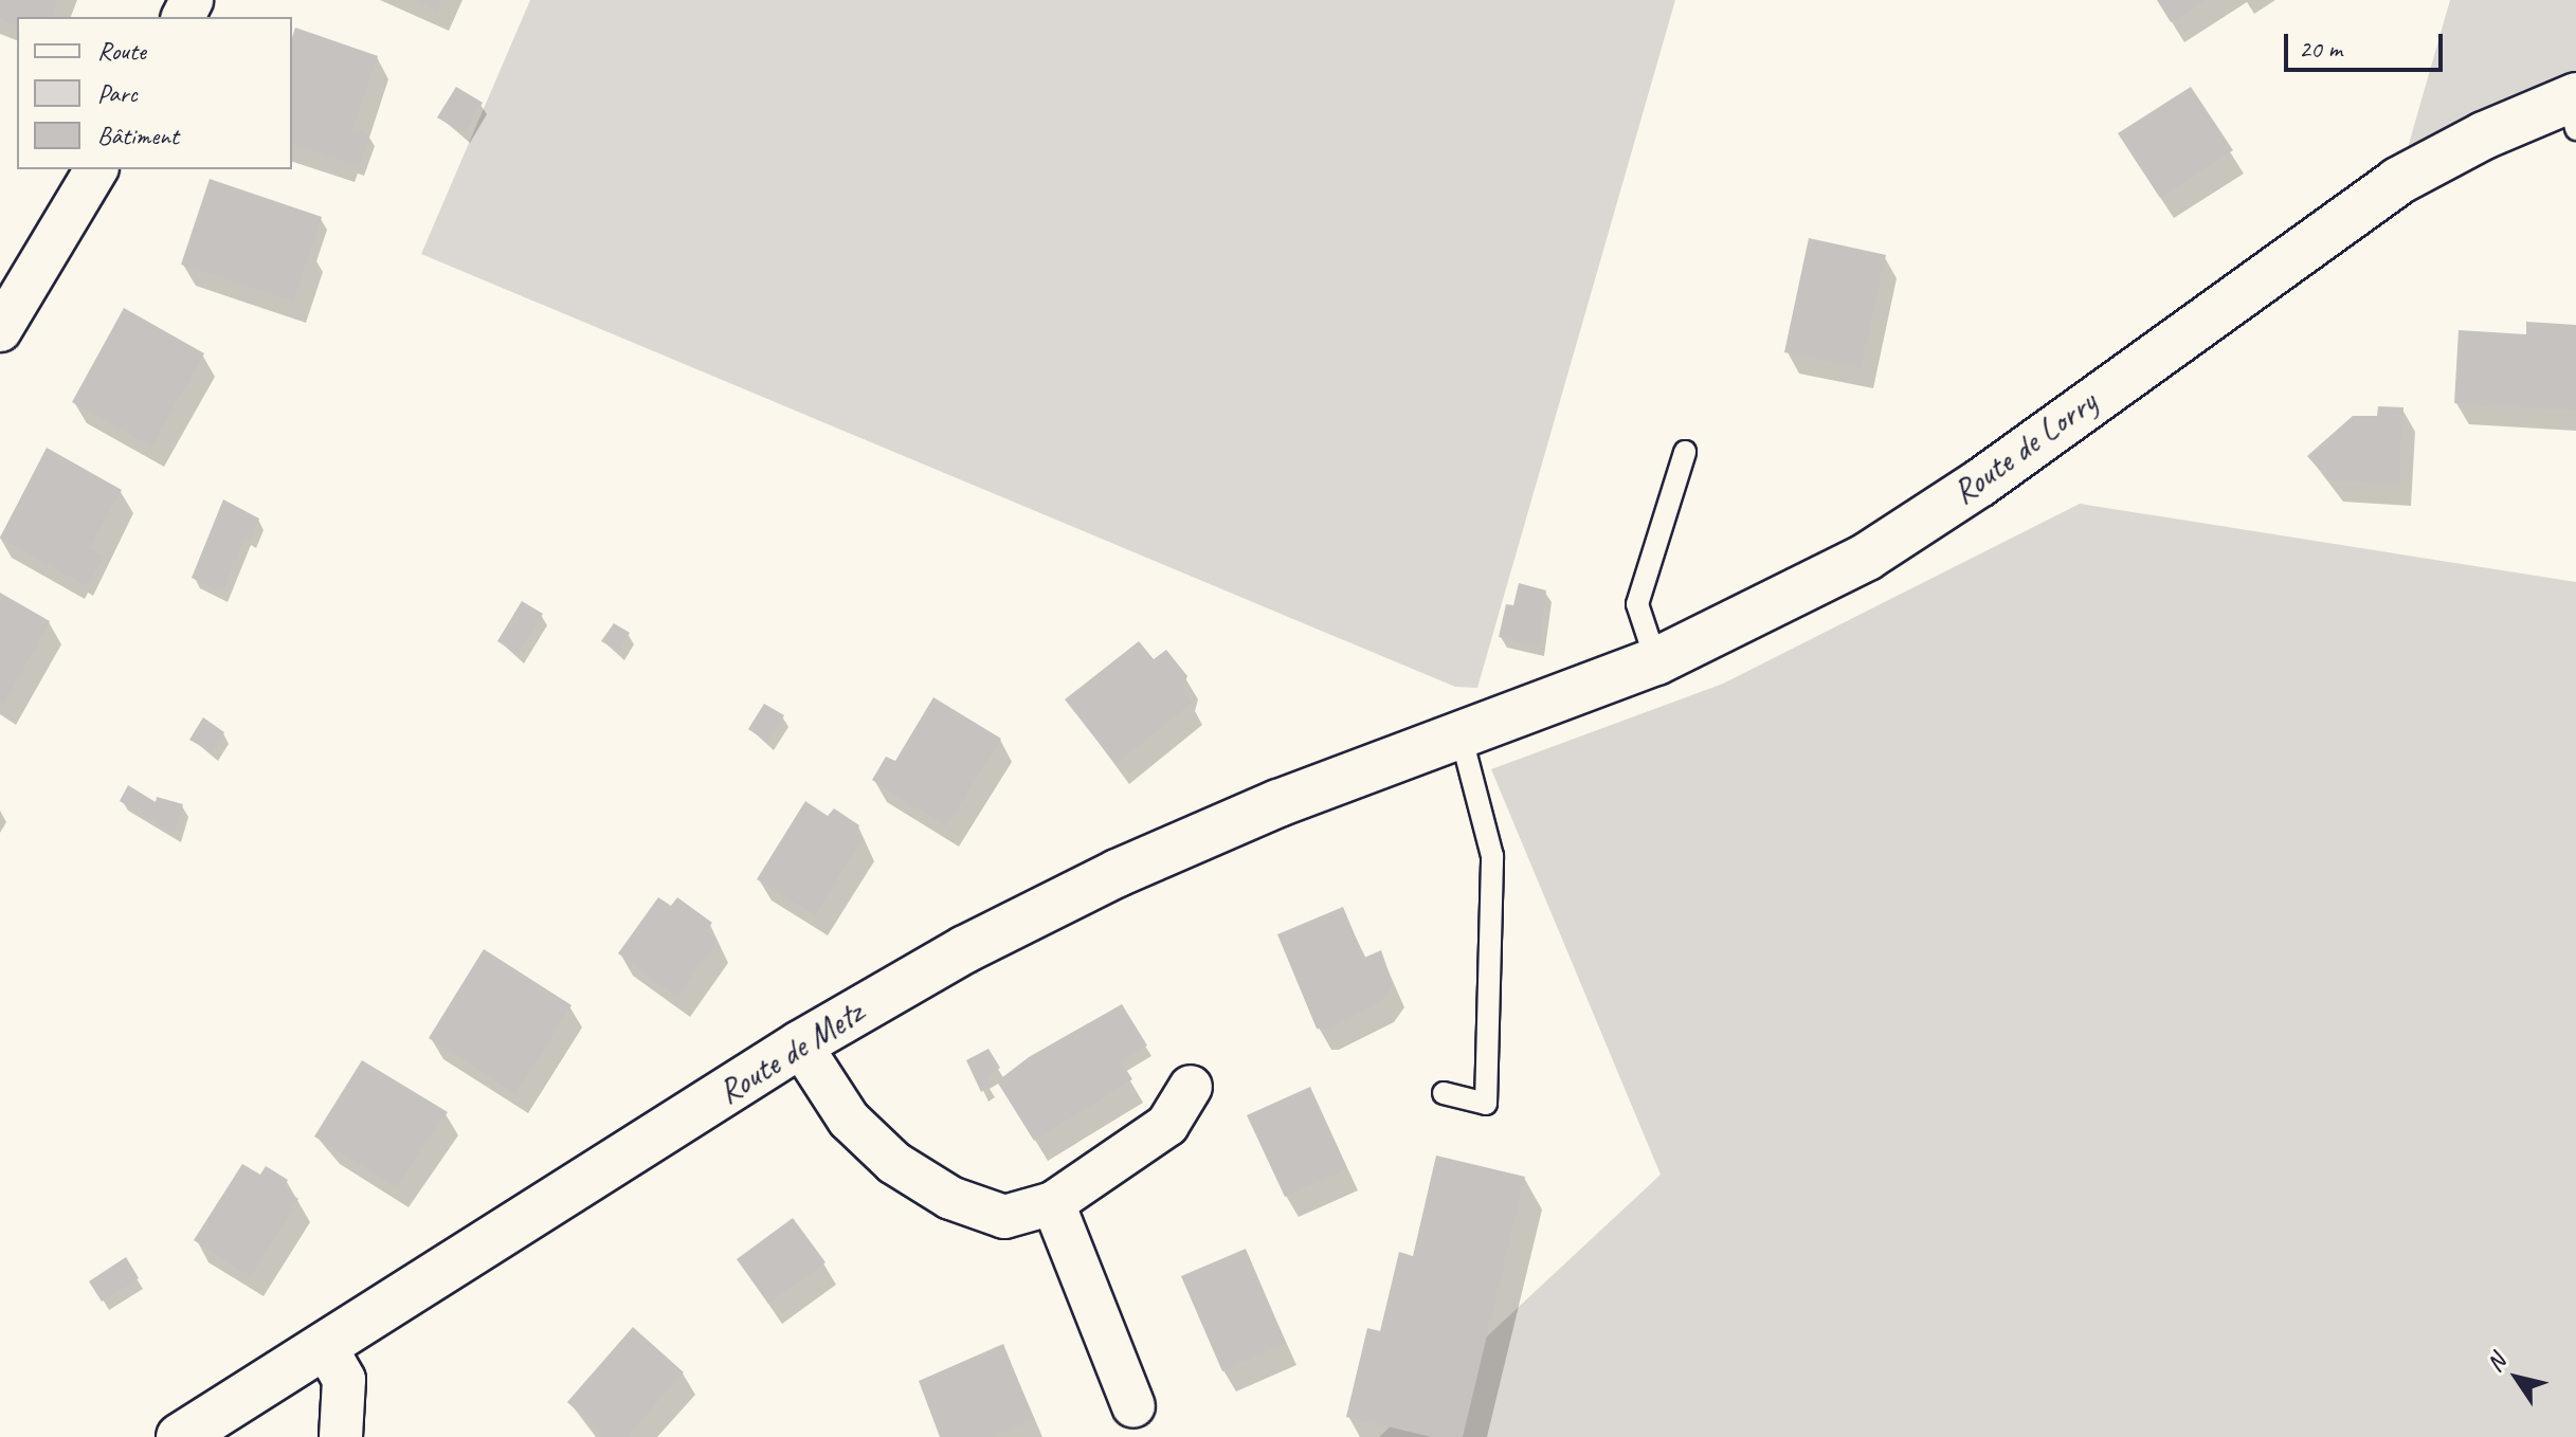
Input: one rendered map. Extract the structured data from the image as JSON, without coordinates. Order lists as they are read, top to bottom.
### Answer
{
  "streets": {
    "main road": ["Route de Lorry", "Route de Metz"]
  },
  "crossings": [
    ["Route de Lorry", "Route de Metz"]
  ],
  "legend": ["Route", "Parc", "Bâtiment"],
  "scale_bar": "20 m",
  "north": "top left"
}
